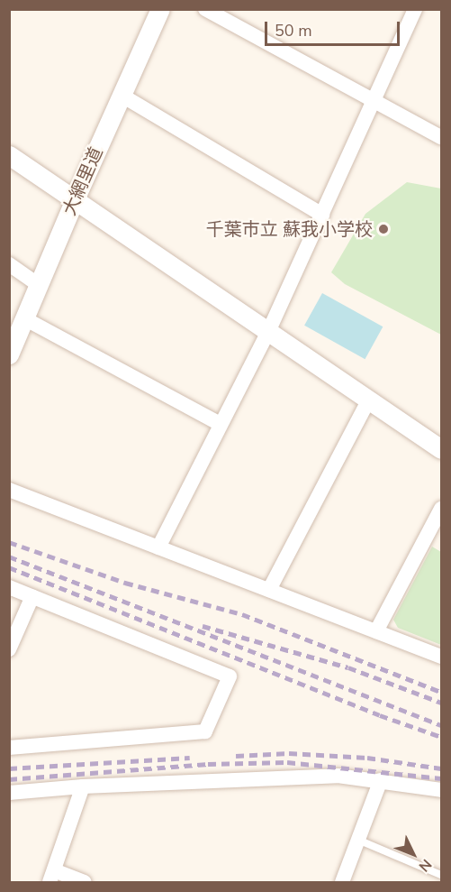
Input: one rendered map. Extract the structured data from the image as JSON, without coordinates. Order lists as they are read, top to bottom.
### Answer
{
  "streets": {
    "street": ["大網里道"]
  },
  "places": ["千葉市立 蘇我小学校"],
  "scale_bar": "50 m",
  "north": "bottom right"
}
